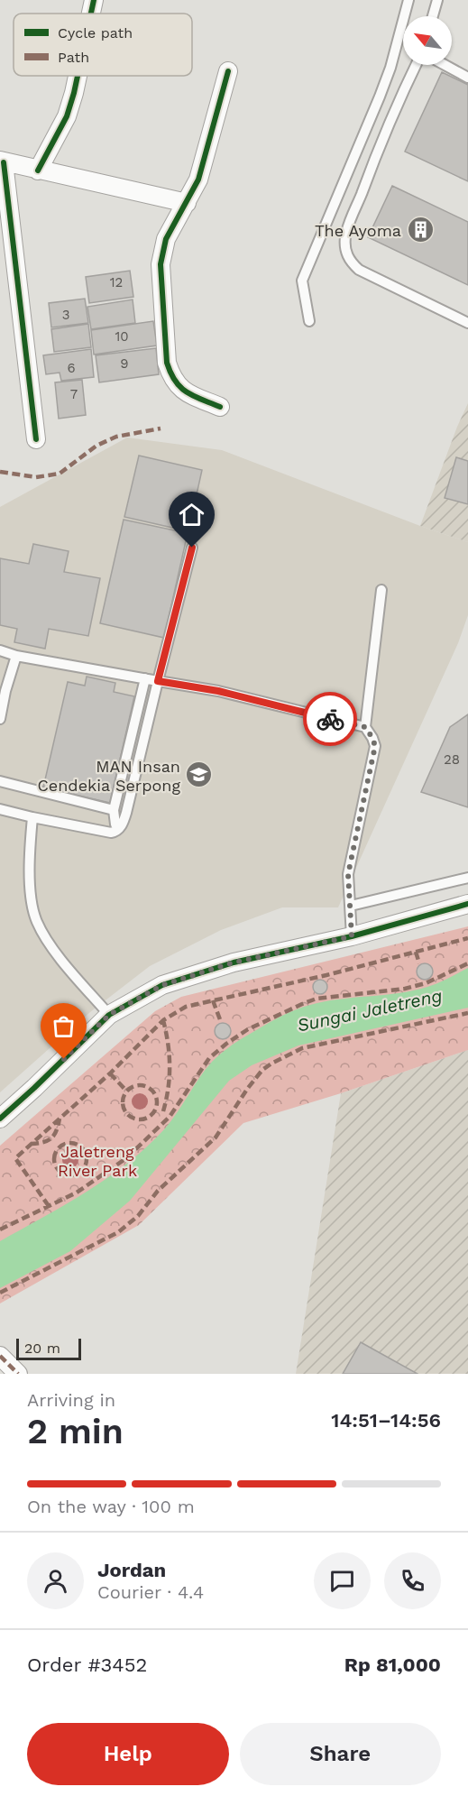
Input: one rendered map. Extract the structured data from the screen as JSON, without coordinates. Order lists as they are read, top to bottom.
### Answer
{
  "water": ["Sungai Jaletreng"],
  "parks": ["Jaletreng River Park"],
  "places": {
    "building": ["The Ayoma"],
    "school or university": ["MAN Insan Cendekia Serpong"]
  },
  "house_numbers": [
    "12",
    "3",
    "10",
    "9",
    "6",
    "7",
    "28"
  ],
  "legend": ["Cycle path", "Path"],
  "scale_bar": "20 m",
  "north": "top left",
  "page": {
    "scale": "20 m",
    "heading": ["2 min", "Arriving in", "14:51–14:56"],
    "panel": [
      "Jordan",
      "Courier · 4.4",
      "Order #3452",
      "Rp 81,000"
    ],
    "bar": "On the way · 100 m",
    "buttons": ["Help", "Share"]
  }
}
